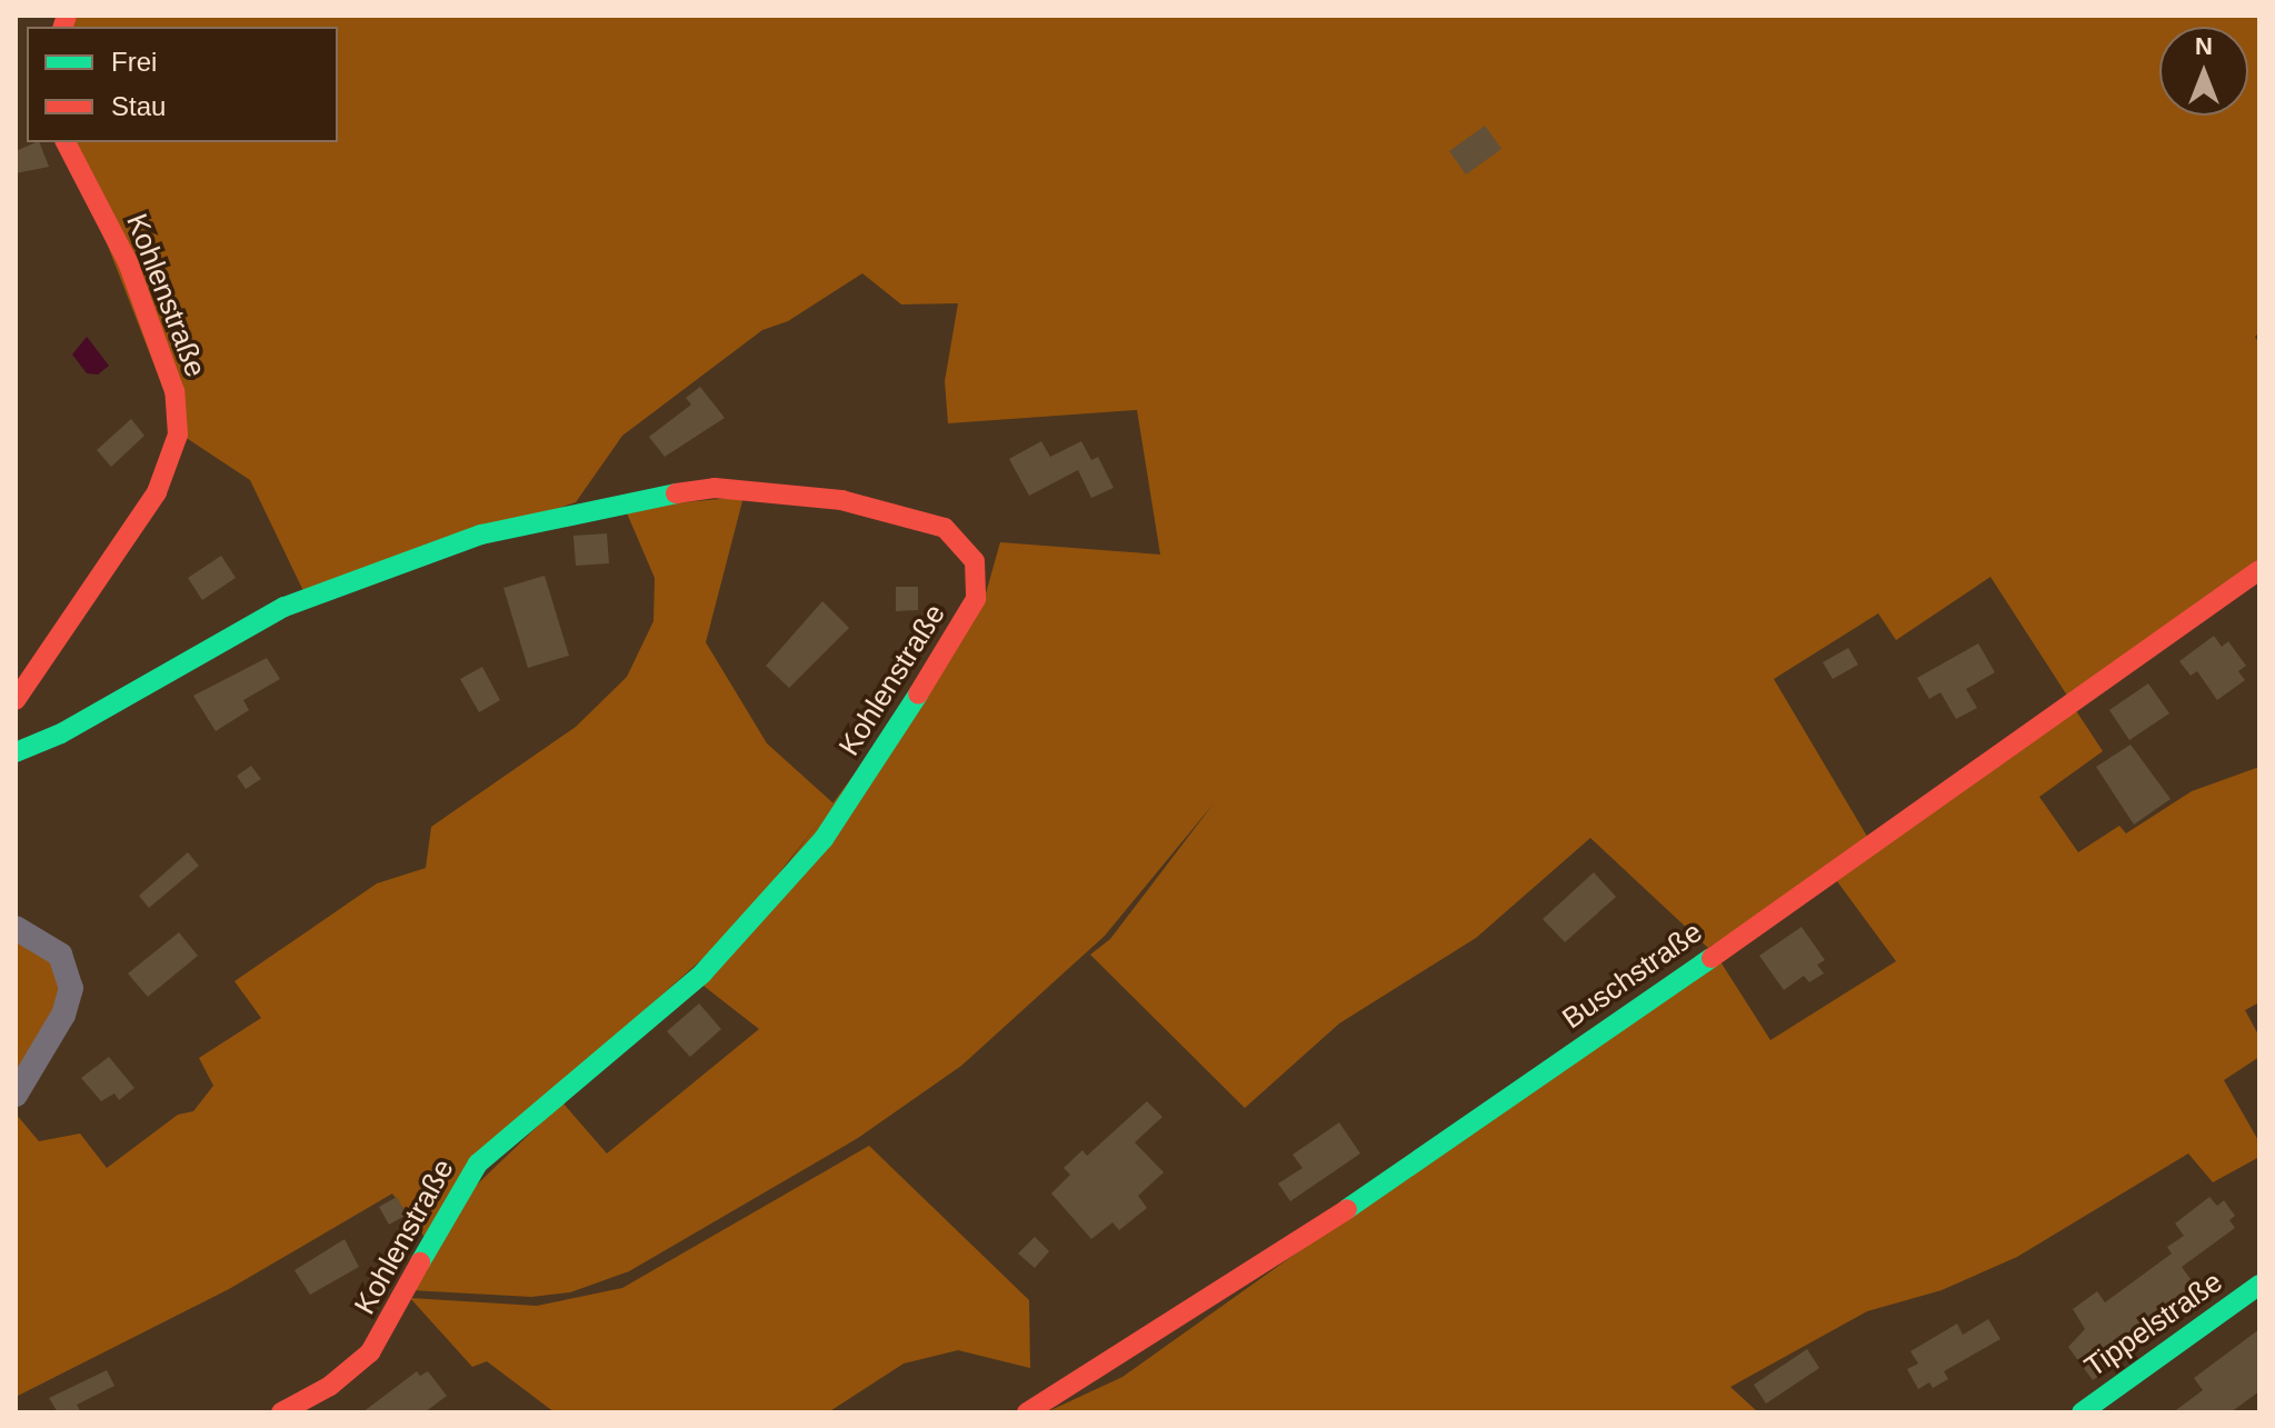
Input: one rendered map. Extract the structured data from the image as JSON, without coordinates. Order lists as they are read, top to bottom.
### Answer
{
  "streets": {
    "street": ["Kohlenstraße", "Buschstraße", "Tippelstraße"]
  },
  "legend": ["Frei", "Stau"],
  "north": "top"
}
